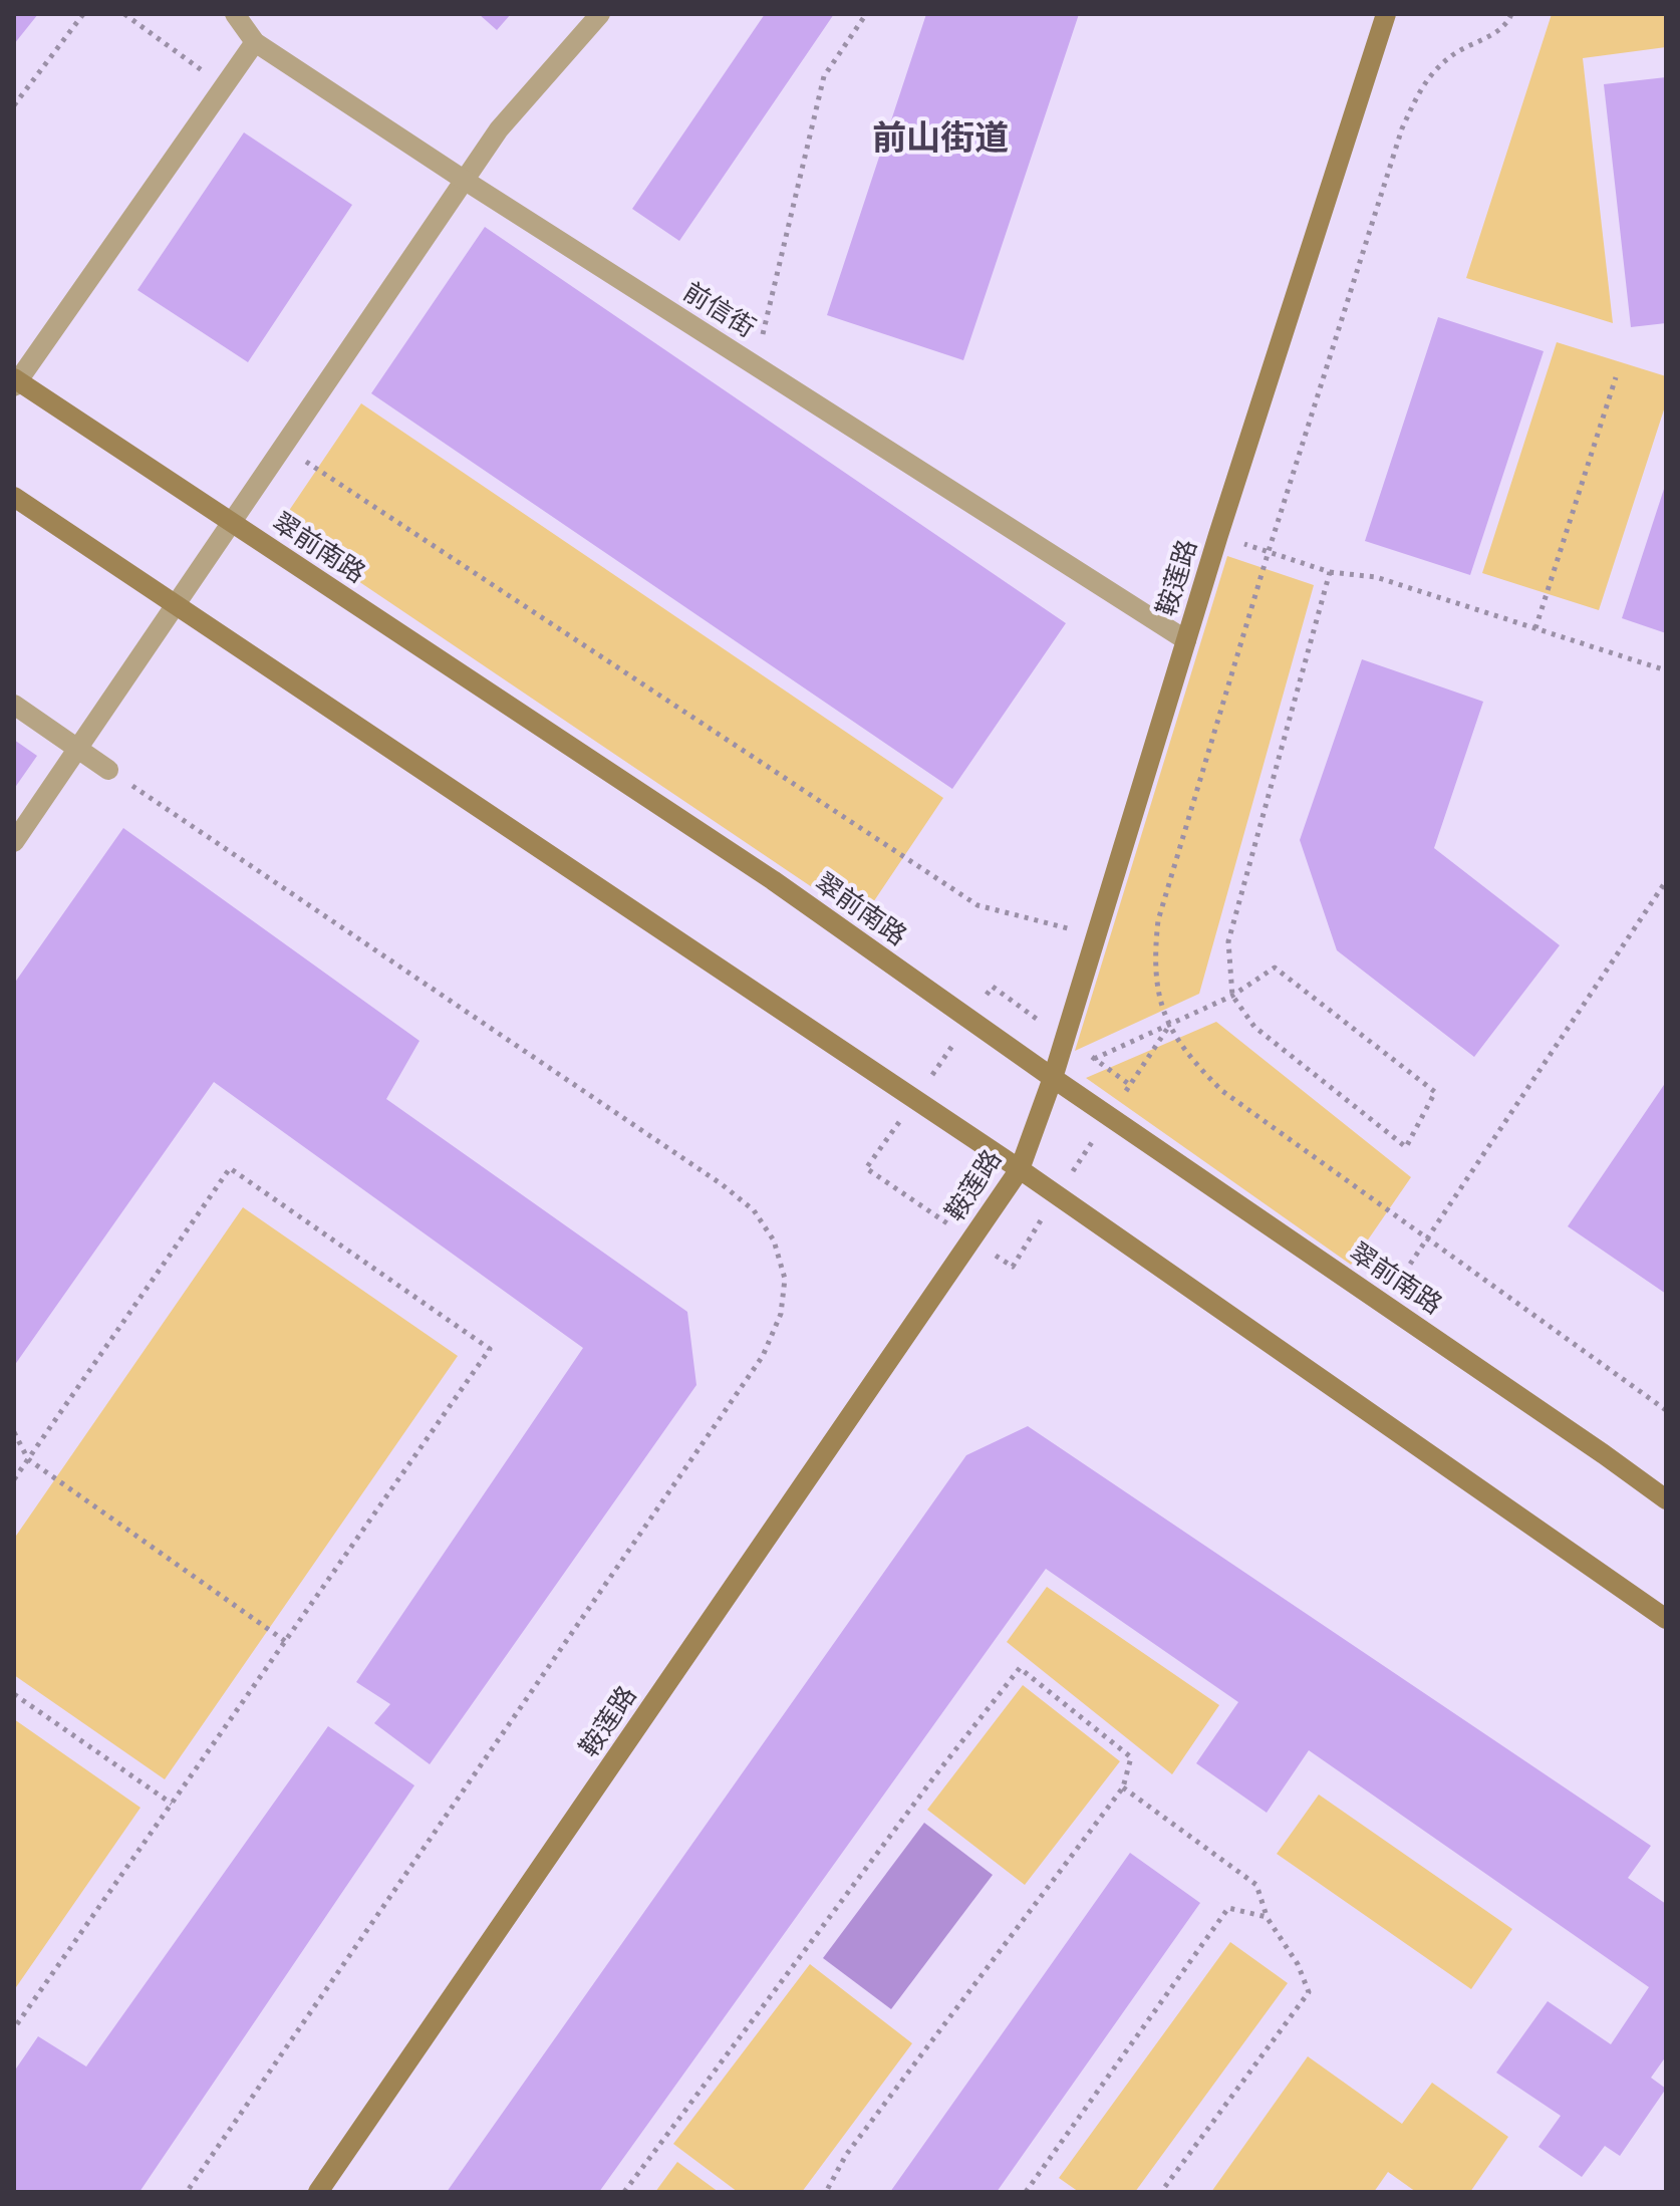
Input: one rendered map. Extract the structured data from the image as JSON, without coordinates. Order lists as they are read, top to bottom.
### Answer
{
  "streets": {
    "main road": ["翠前南路", "鞍莲路"],
    "street": ["前信街"]
  },
  "crossings": [
    ["前信街", "鞍莲路"],
    ["翠前南路", "鞍莲路"]
  ],
  "districts": ["前山街道"]
}
